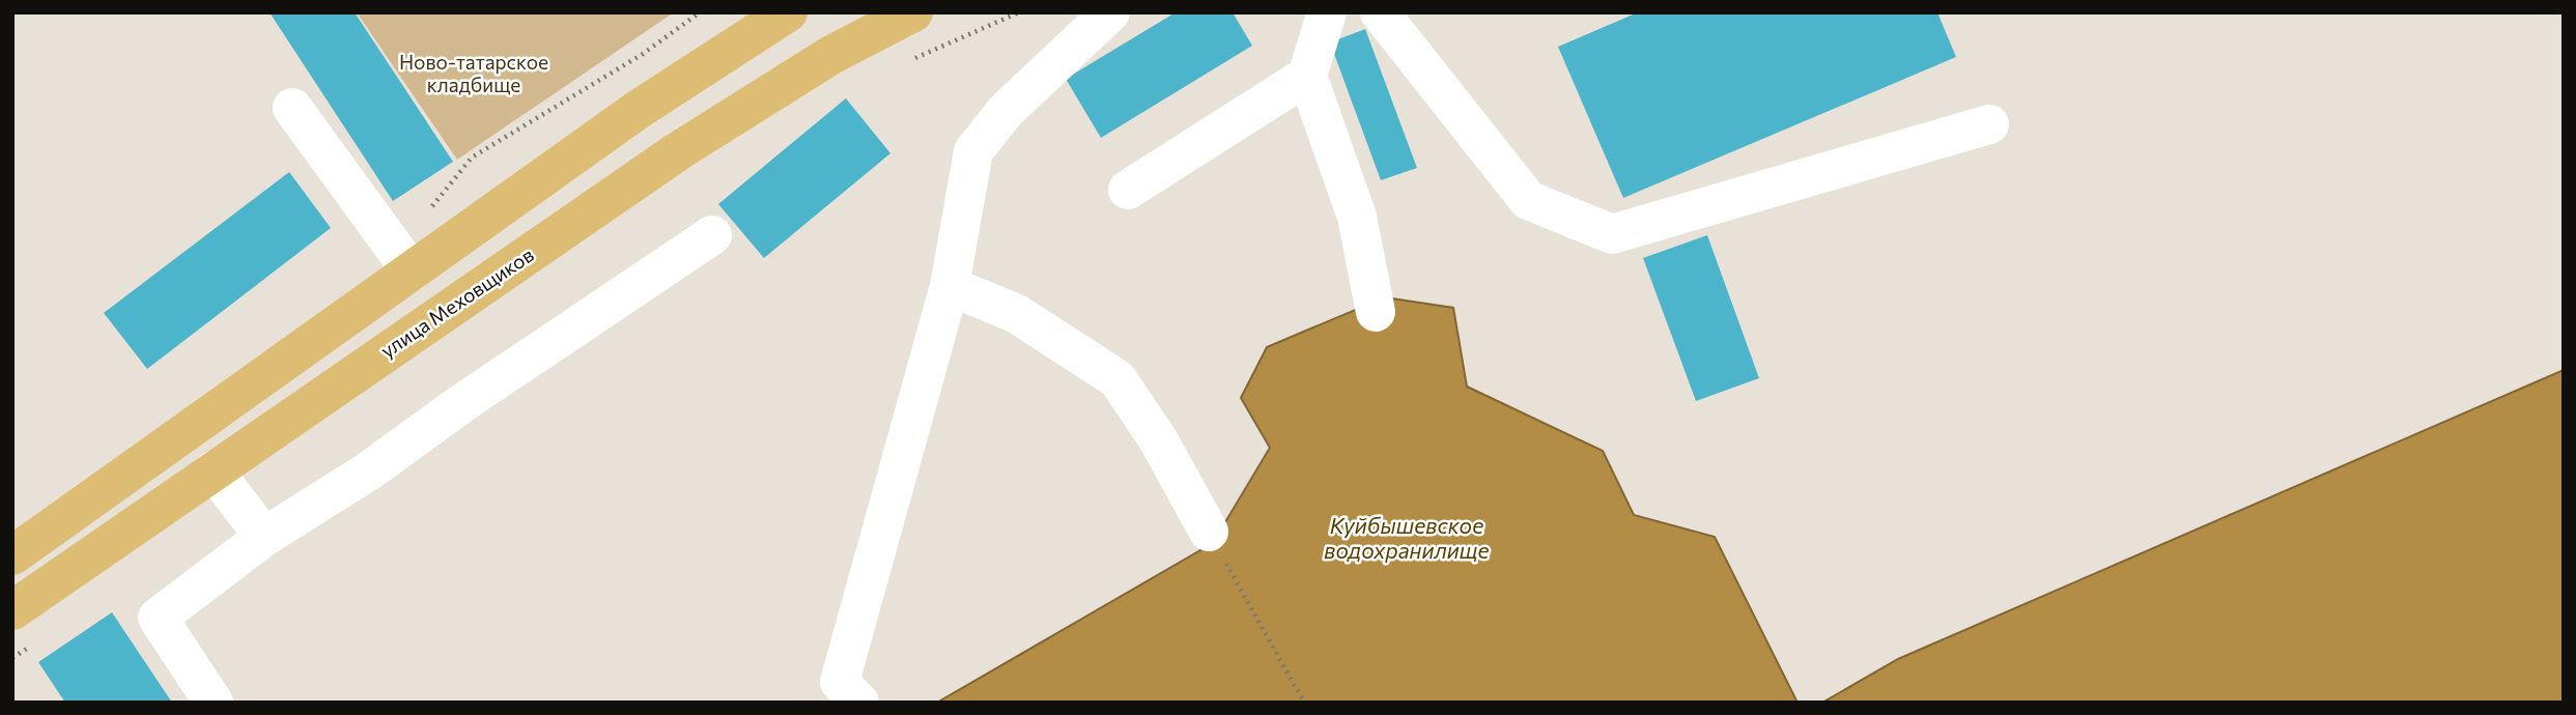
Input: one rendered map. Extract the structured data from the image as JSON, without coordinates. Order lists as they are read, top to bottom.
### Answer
{
  "streets": {
    "main road": ["улица Меховщиков"]
  },
  "water": ["Куйбышевское водохранилище"],
  "parks": ["Ново-татарское кладбище"]
}
